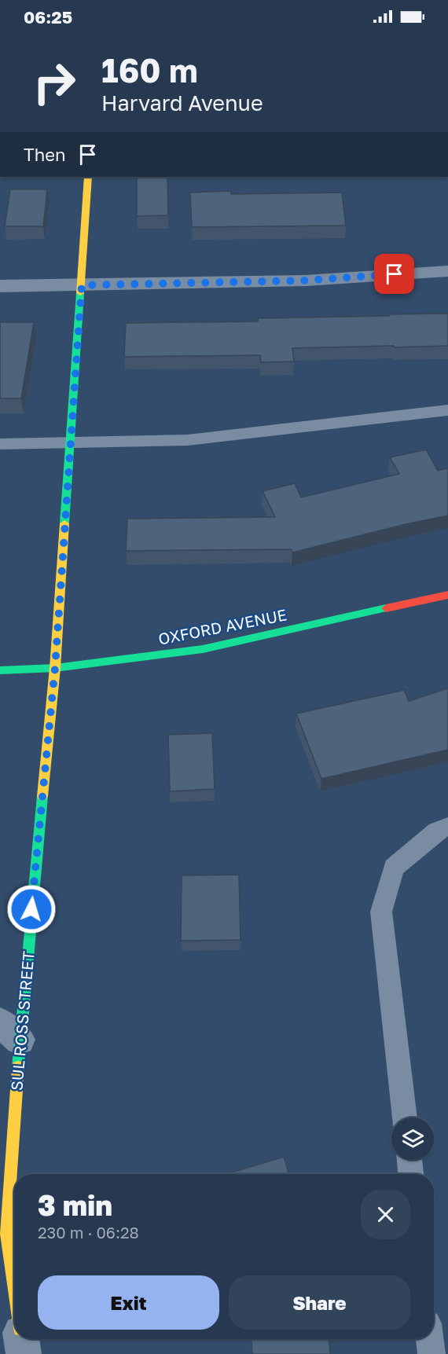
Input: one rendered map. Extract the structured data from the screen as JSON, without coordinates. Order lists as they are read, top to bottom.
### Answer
{
  "streets": {
    "street": ["OXFORD AVENUE", "SUL ROSS STREET"]
  },
  "crossings": [
    ["OXFORD AVENUE", "SUL ROSS STREET"]
  ],
  "page": {
    "status": "06:25",
    "turn": ["160 m", "Harvard Avenue"],
    "then": "Then",
    "heading": ["3 min", "230 m · 06:28"],
    "buttons": ["Exit", "Share"]
  }
}
